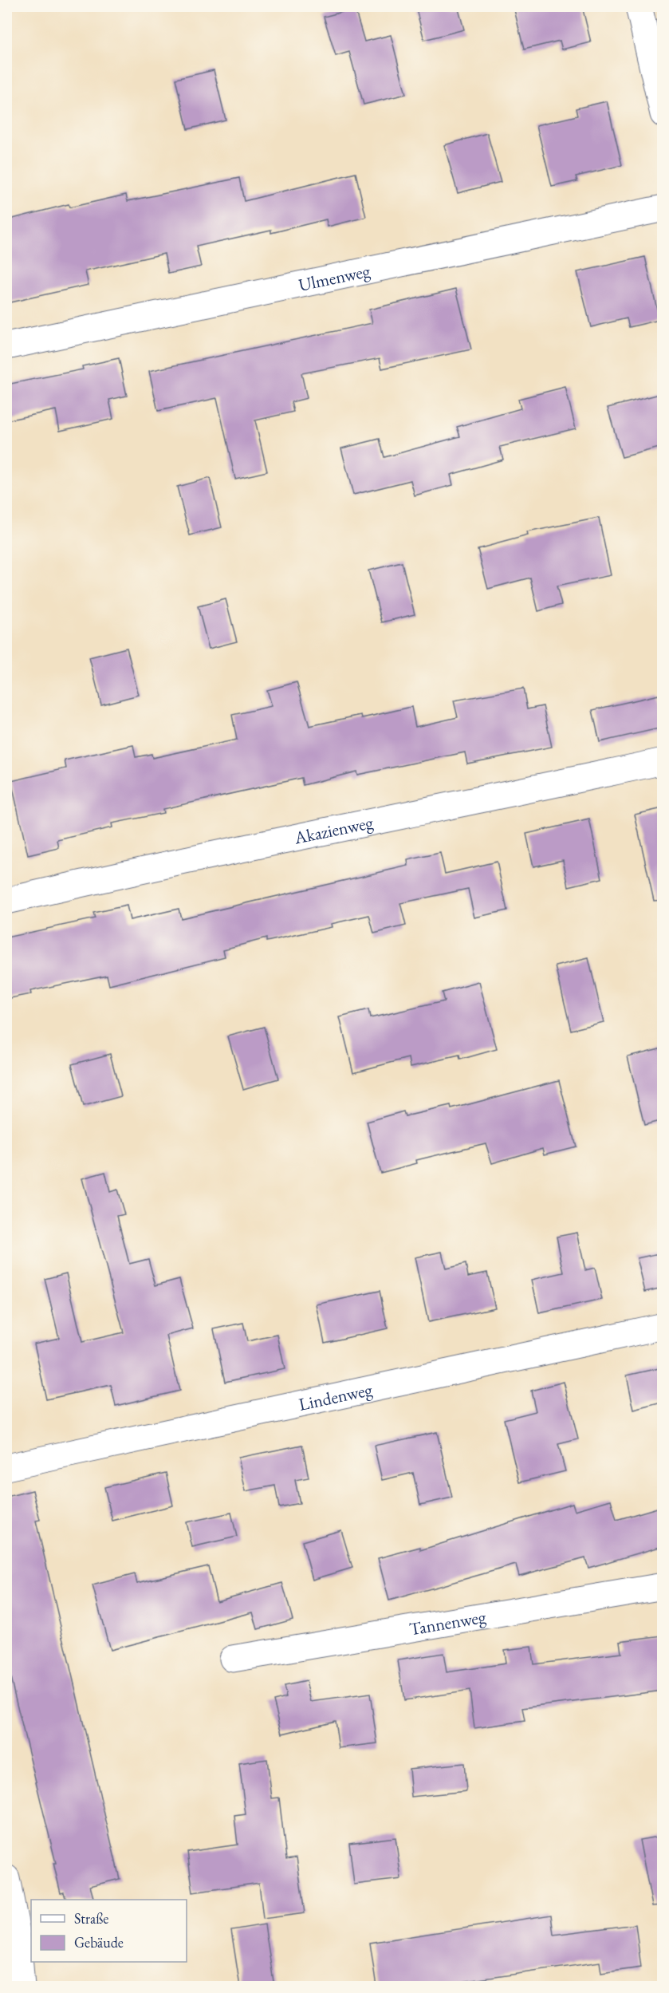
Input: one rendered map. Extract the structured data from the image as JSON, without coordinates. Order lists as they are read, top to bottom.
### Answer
{
  "streets": {
    "street": [
      "Ulmenweg",
      "Akazienweg",
      "Lindenweg",
      "Tannenweg"
    ]
  },
  "legend": ["Straße", "Gebäude"]
}
